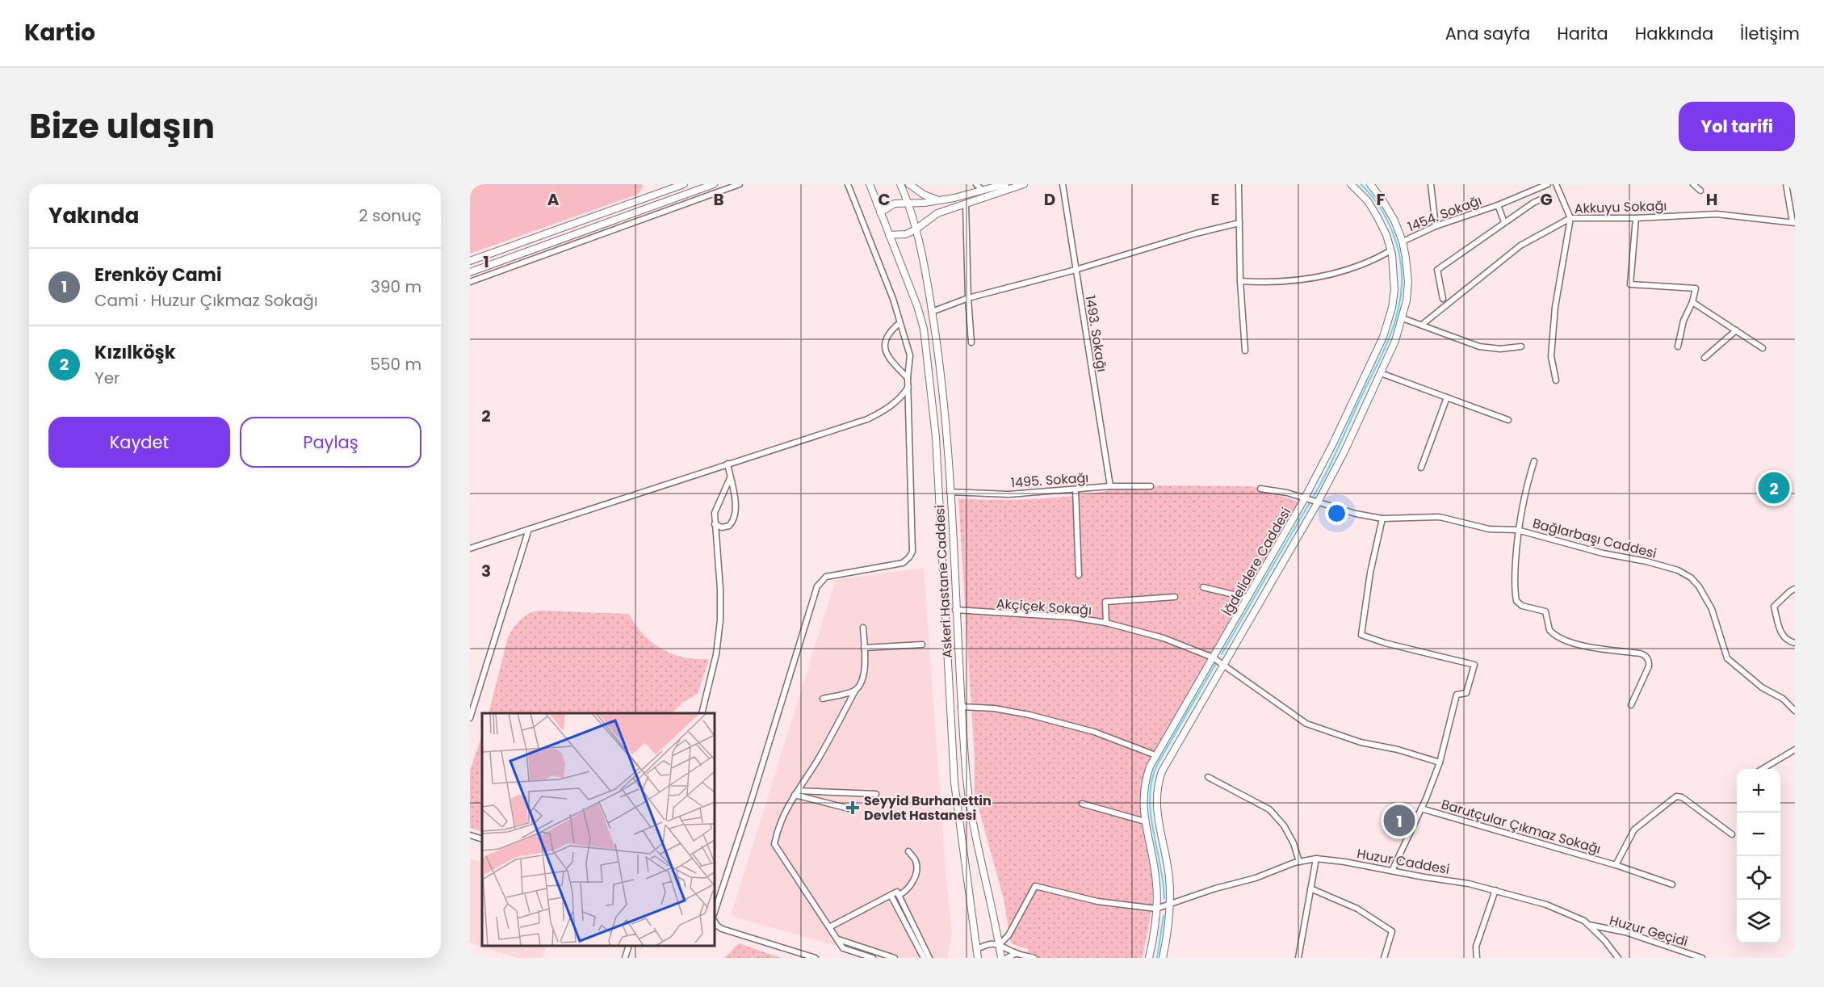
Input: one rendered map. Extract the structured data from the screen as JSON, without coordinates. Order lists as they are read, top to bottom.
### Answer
{
  "streets": {
    "street": [
      "Akkuyu Sokağı",
      "1454. Sokağı",
      "1493. Sokağı",
      "1495. Sokağı",
      "Bağlarbaşı Caddesi",
      "İğdelidere Caddesi",
      "Askeri Hastane Caddesi",
      "Akçiçek Sokağı",
      "Barutçular Çıkmaz Sokağı",
      "Huzur Caddesi",
      "Huzur Geçidi"
    ]
  },
  "crossings": [
    ["1454. Sokağı", "İğdelidere Caddesi"],
    ["1493. Sokağı", "1495. Sokağı"],
    ["1495. Sokağı", "Askeri Hastane Caddesi"],
    ["Bağlarbaşı Caddesi", "İğdelidere Caddesi"],
    ["İğdelidere Caddesi", "Akçiçek Sokağı"],
    ["İğdelidere Caddesi", "Huzur Caddesi"],
    ["Askeri Hastane Caddesi", "Akçiçek Sokağı"],
    ["Huzur Caddesi", "Huzur Geçidi"]
  ],
  "places": {
    "health": ["Seyyid Burhanettin Devlet Hastanesi"]
  },
  "page": {
    "header": "Kartio",
    "nav": [
      "Ana sayfa",
      "Harita",
      "Hakkında",
      "İletişim"
    ],
    "title": "Bize ulaşın",
    "buttons": [
      "Yol tarifi",
      ["Kaydet", "Paylaş"]
    ],
    "heading": ["Yakında", "2 sonuç"],
    "list": [
      {
        "mark": "1",
        "name": "Erenköy Cami",
        "note": "Cami · Huzur Çıkmaz Sokağı",
        "value": "390 m"
      },
      {
        "mark": "2",
        "name": "Kızılköşk",
        "note": "Yer",
        "value": "550 m"
      }
    ],
    "pins": ["2", "1"],
    "map_buttons": ["+", "−"]
  },
  "grid": {
    "columns": [
      "A",
      "B",
      "C",
      "D",
      "E",
      "F",
      "G",
      "H"
    ],
    "rows": ["1", "2", "3"]
  }
}
